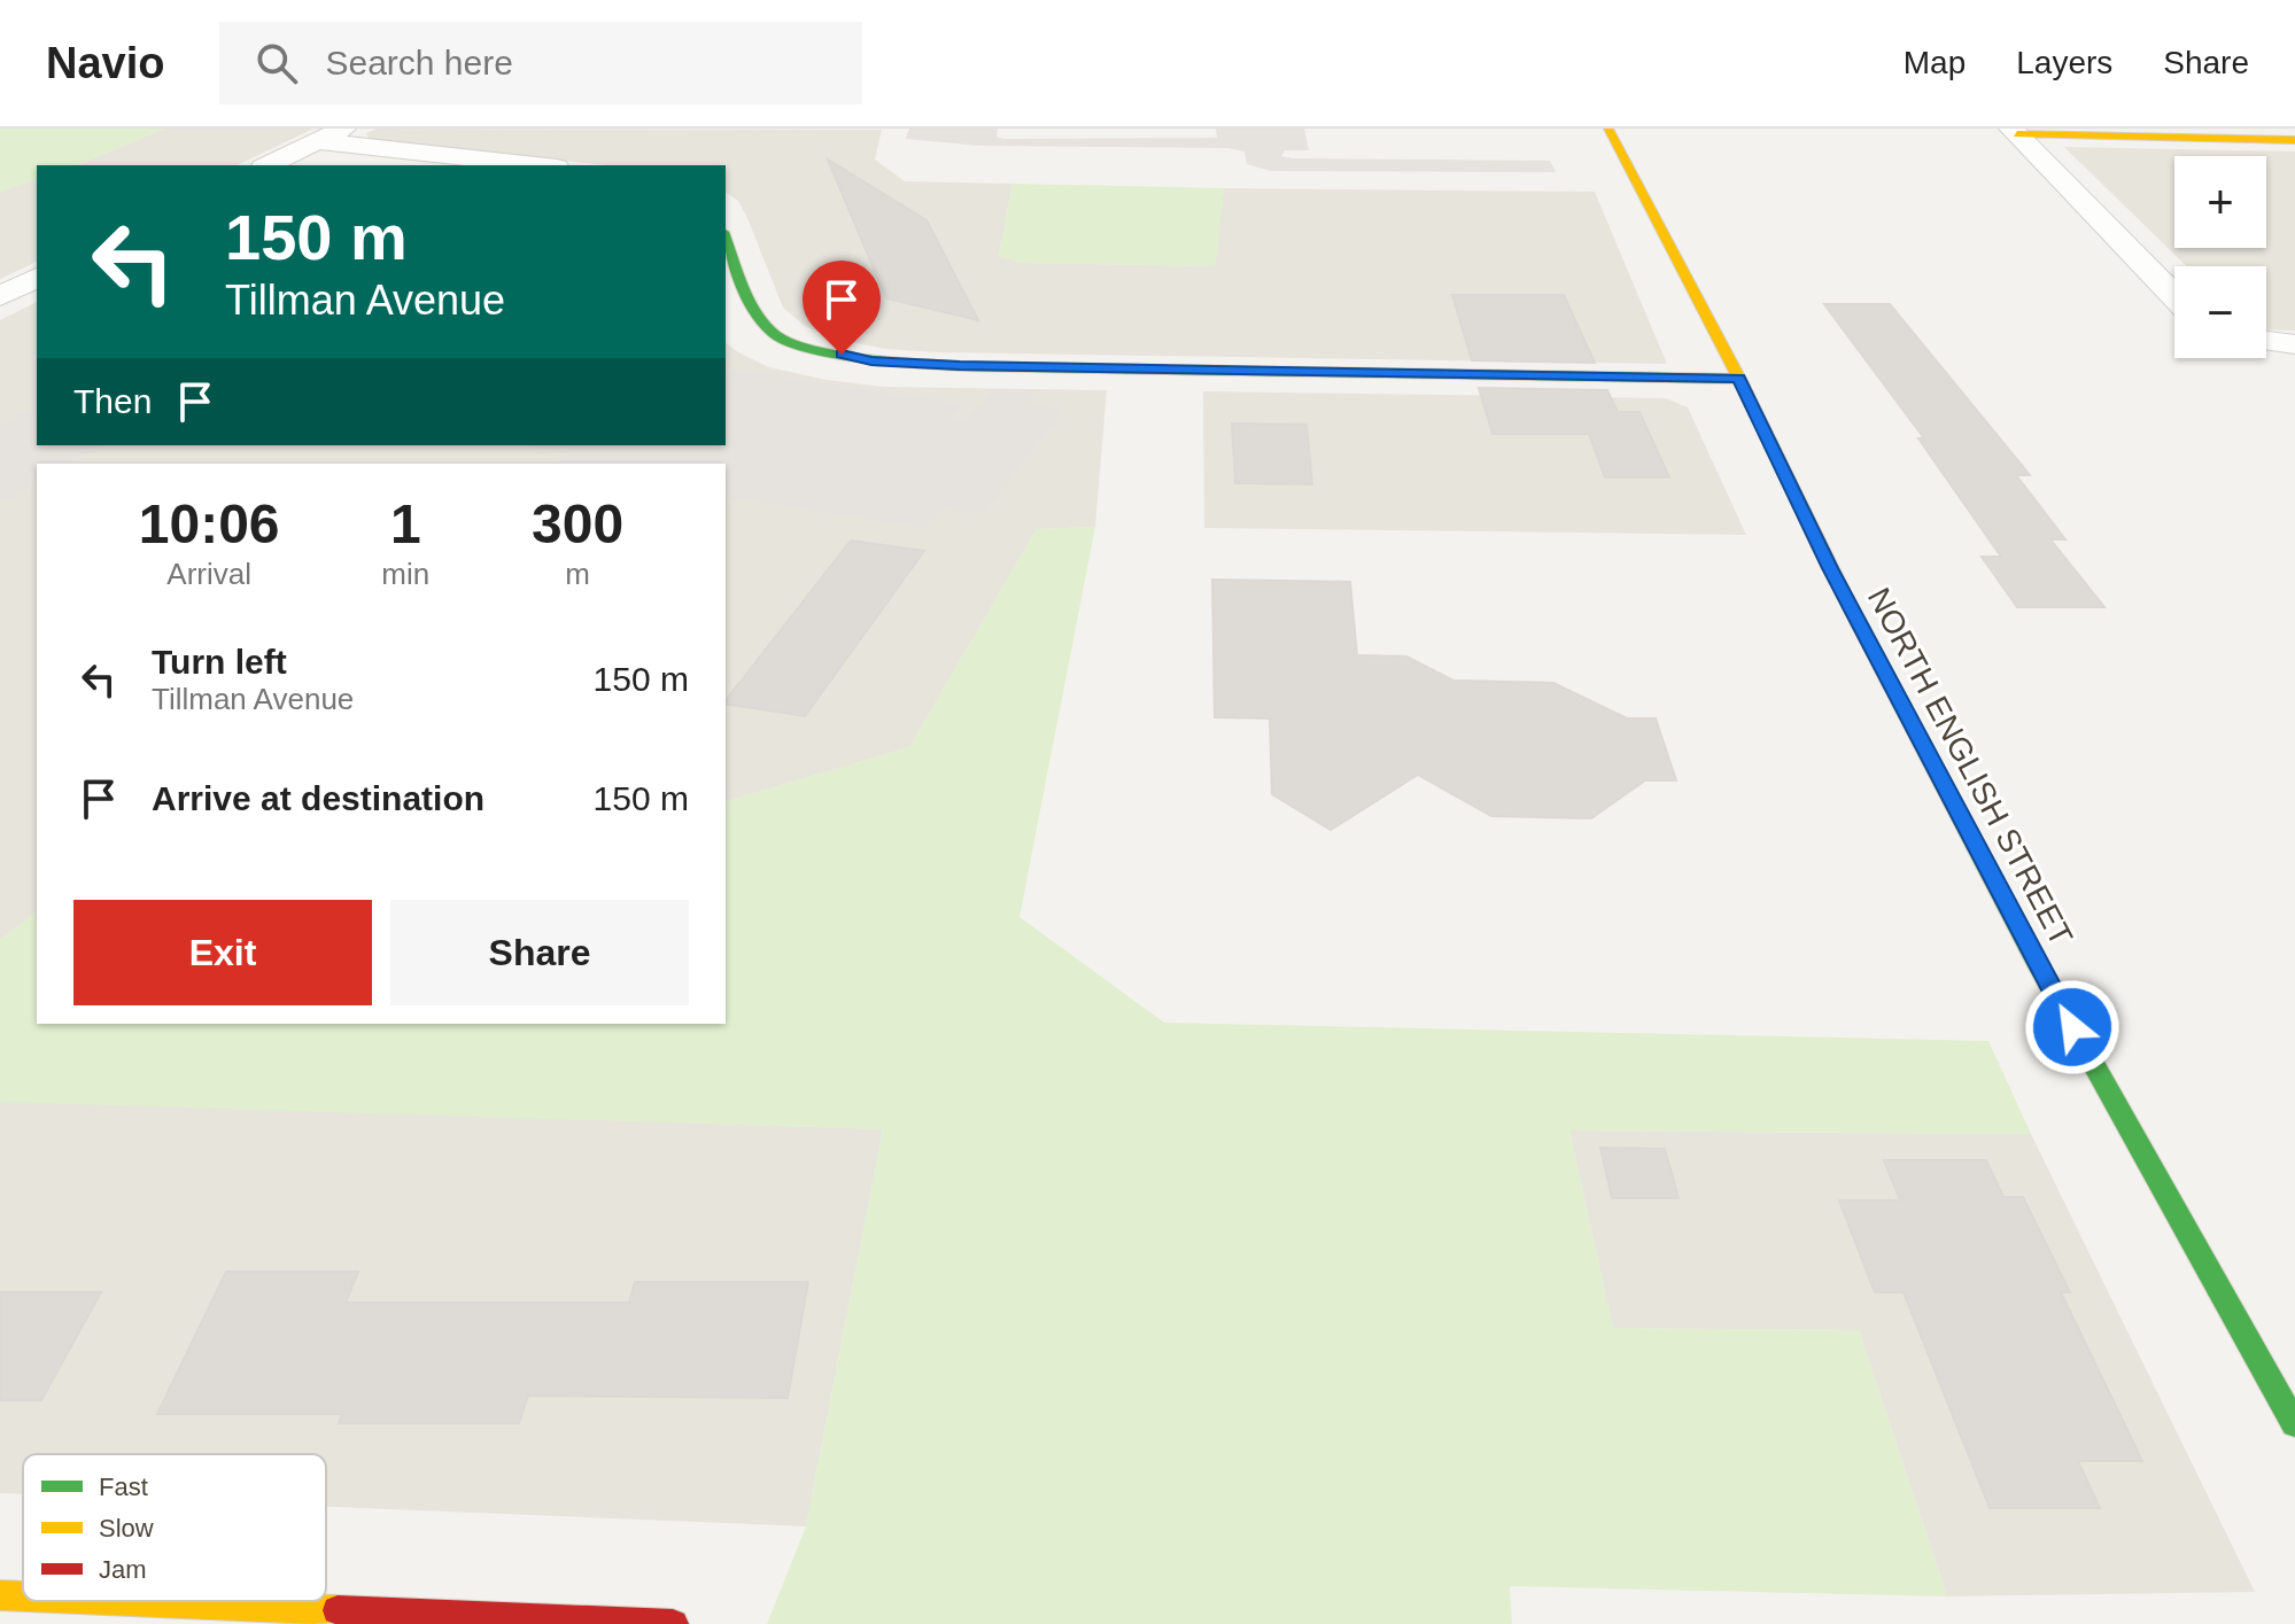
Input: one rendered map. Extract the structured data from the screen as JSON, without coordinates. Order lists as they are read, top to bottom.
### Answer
{
  "streets": {
    "street": ["NORTH ENGLISH STREET"]
  },
  "legend": ["Fast", "Slow", "Jam"],
  "page": {
    "header": "Navio",
    "search": "Search here",
    "nav": ["Map", "Layers", "Share"],
    "map_buttons": ["+", "−"],
    "turn": ["150 m", "Tillman Avenue"],
    "then": "Then",
    "eta": [
      "10:06",
      "Arrival",
      "1",
      "min",
      "300",
      "m"
    ],
    "list": [
      {
        "name": "Turn left",
        "note": "Tillman Avenue",
        "value": "150 m"
      },
      {
        "name": "Arrive at destination",
        "value": "150 m"
      }
    ],
    "buttons": ["Exit", "Share"]
  }
}
